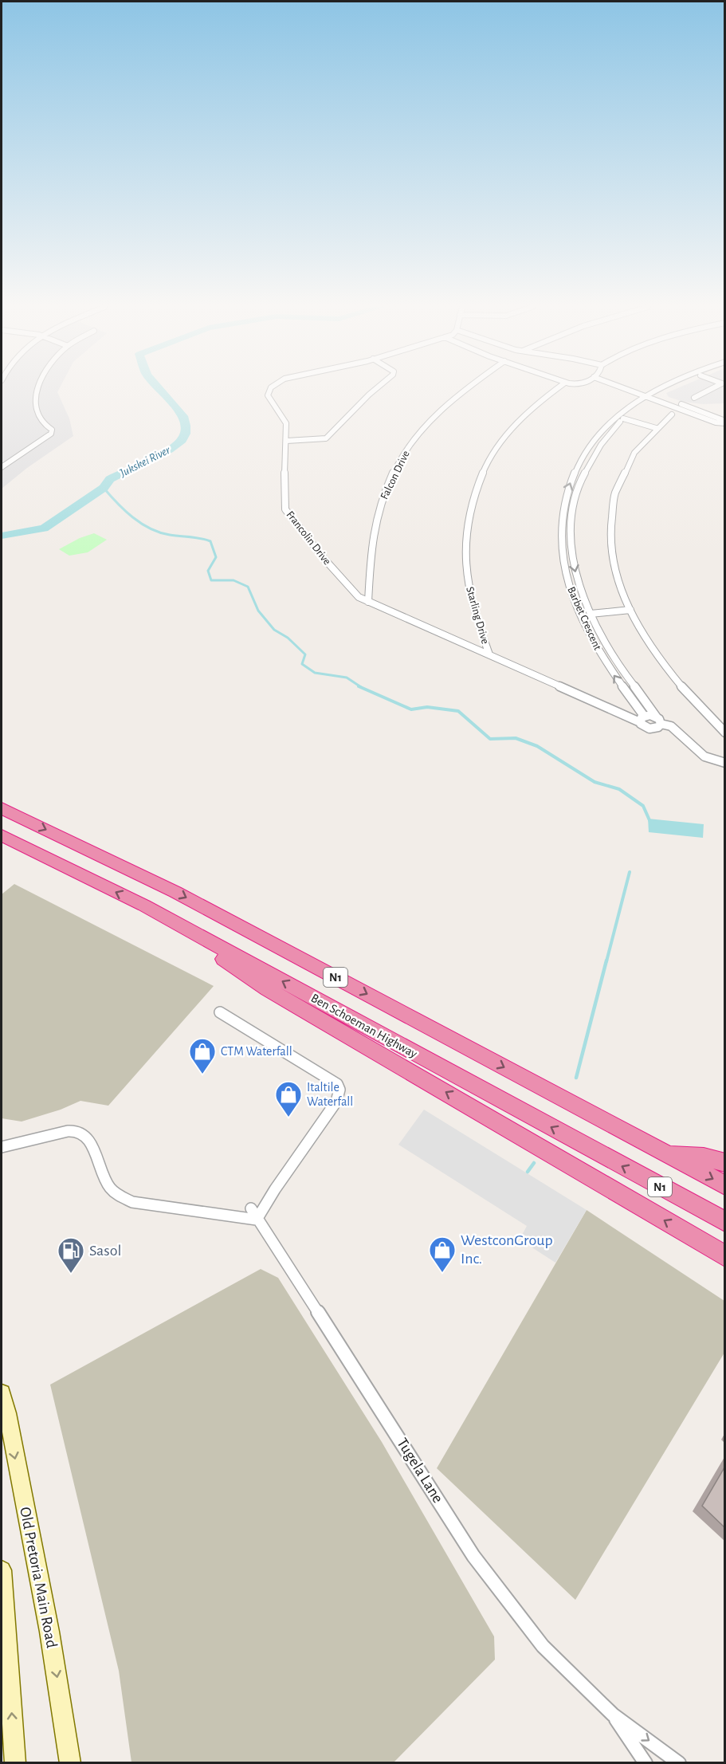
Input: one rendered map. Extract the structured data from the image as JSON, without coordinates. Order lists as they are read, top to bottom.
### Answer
{
  "streets": {
    "highway": ["N1", "Ben Schoeman Highway"],
    "main road": ["Old Pretoria Main Road"],
    "street": [
      "Falcon Drive",
      "Francolin Drive",
      "Starling Drive",
      "Barbet Crescent",
      "Tugela Lane"
    ]
  },
  "crossings": [
    ["Falcon Drive", "Francolin Drive"],
    ["Francolin Drive", "Starling Drive"],
    ["Francolin Drive", "Barbet Crescent"]
  ],
  "water": ["Jukskei River"],
  "places": {
    "shop": ["CTM Waterfall", "Italtile Waterfall", "WestconGroup Inc."],
    "fuel station": ["Sasol"]
  }
}
